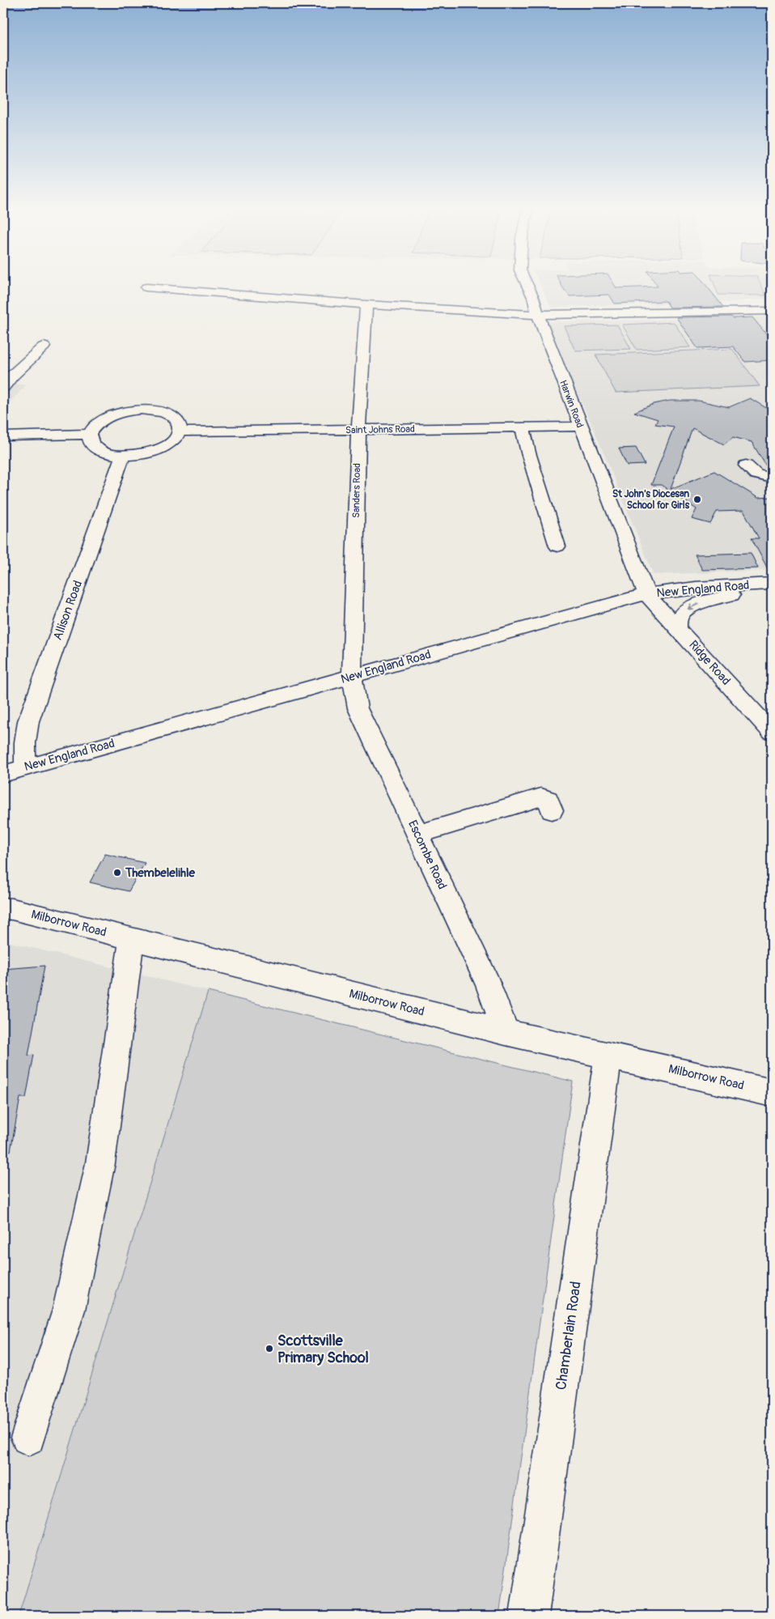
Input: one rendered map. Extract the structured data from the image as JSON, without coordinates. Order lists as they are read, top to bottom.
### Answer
{
  "streets": {
    "street": [
      "Harwin Road",
      "Saint Johns Road",
      "Sanders Road",
      "New England Road",
      "Allison Road",
      "Ridge Road",
      "Escombe Road",
      "Milborrow Road",
      "Chamberlain Road"
    ]
  },
  "crossings": [
    ["Harwin Road", "Saint Johns Road"],
    ["Harwin Road", "New England Road"],
    ["Harwin Road", "Ridge Road"],
    ["Saint Johns Road", "Sanders Road"],
    ["Sanders Road", "New England Road"],
    ["Sanders Road", "Escombe Road"],
    ["New England Road", "Allison Road"],
    ["New England Road", "Ridge Road"],
    ["New England Road", "Escombe Road"],
    ["Escombe Road", "Milborrow Road"],
    ["Milborrow Road", "Chamberlain Road"]
  ],
  "places": ["St John's Diocesan School for Girls", "Thembelelihle", "Scottsville Primary School"]
}
